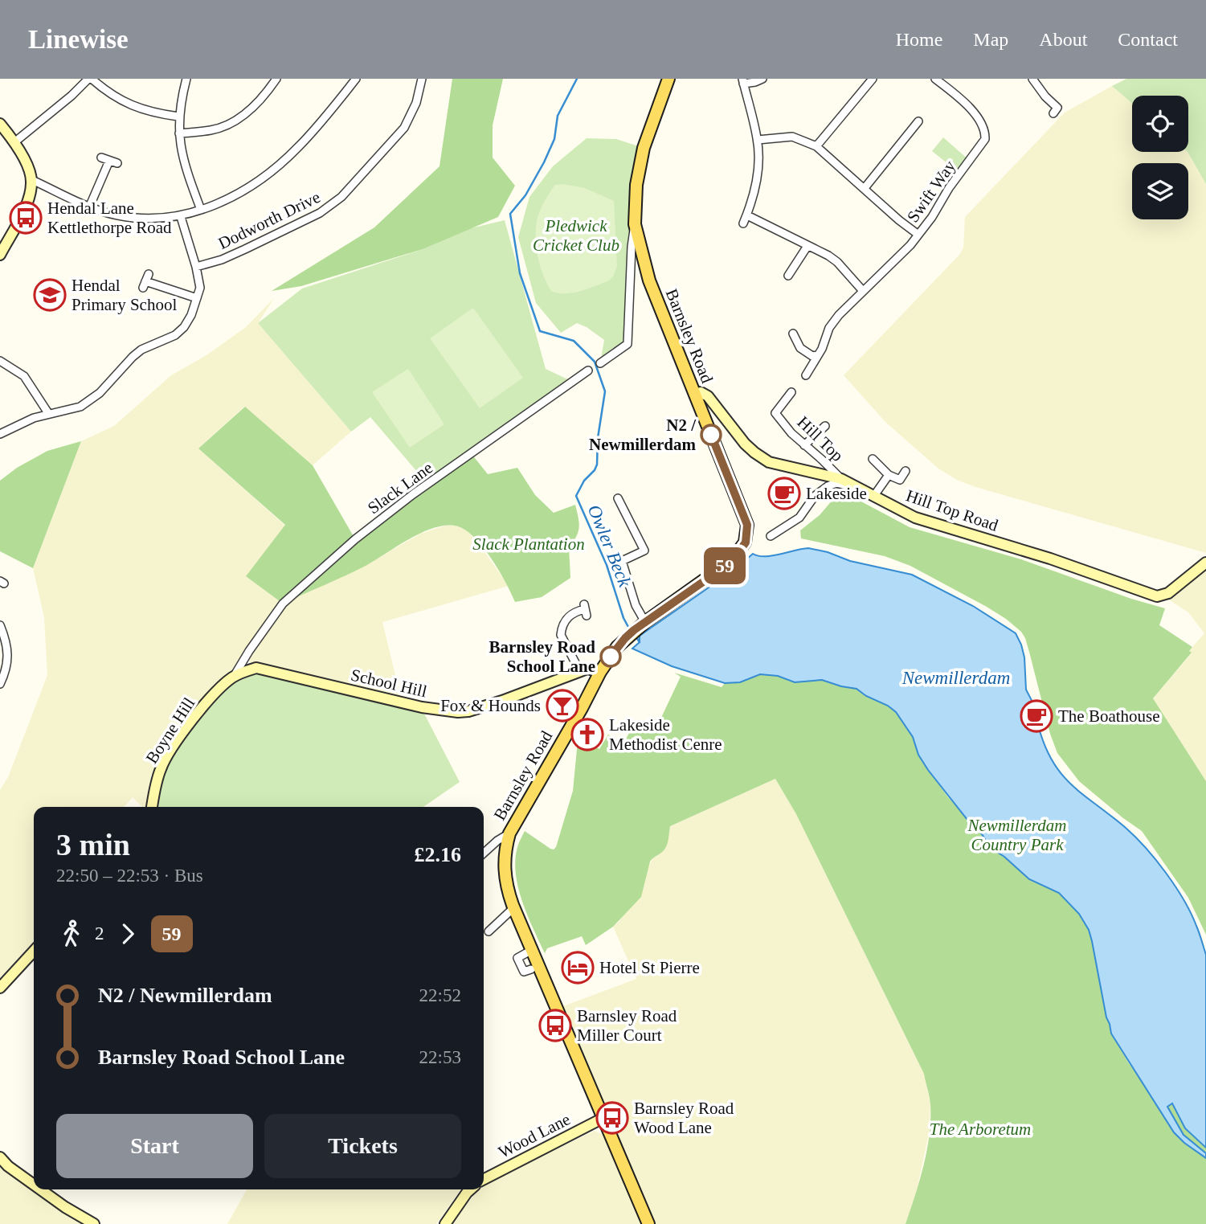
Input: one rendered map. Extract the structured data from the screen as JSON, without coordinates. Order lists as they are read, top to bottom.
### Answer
{
  "streets": {
    "main road": ["Barnsley Road"],
    "street": [
      "Swift Way",
      "Dodworth Drive",
      "Hill Top",
      "Slack Lane",
      "Hill Top Road",
      "School Hill",
      "Boyne Hill",
      "Wood Lane"
    ]
  },
  "crossings": [
    ["Barnsley Road", "Hill Top Road"],
    ["Barnsley Road", "School Hill"],
    ["Barnsley Road", "Wood Lane"],
    ["Hill Top", "Hill Top Road"],
    ["Slack Lane", "Boyne Hill"]
  ],
  "water": ["Owler Beck", "Newmillerdam"],
  "parks": [
    "Pledwick Cricket Club",
    "Slack Plantation",
    "Newmillerdam Country Park",
    "The Arboretum"
  ],
  "places": {
    "bus stop": ["Hendal Lane Kettlethorpe Road", "Barnsley Road Miller Court", "Barnsley Road Wood Lane"],
    "school or university": ["Hendal Primary School"],
    "other": ["N2 / Newmillerdam", "Barnsley Road School Lane"],
    "cafe": ["Lakeside", "The Boathouse"],
    "bar": ["Fox & Hounds"],
    "church": ["Lakeside Methodist Cenre"],
    "hotel": ["Hotel St Pierre"]
  },
  "lines": ["bus line 59"],
  "page": {
    "header": "Linewise",
    "nav": [
      "Home",
      "Map",
      "About",
      "Contact"
    ],
    "on_map": "59",
    "heading": ["3 min", "22:50 – 22:53 · Bus", "£2.16"],
    "legs": ["2", "59"],
    "list": [
      {
        "name": "N2 / Newmillerdam",
        "value": "22:52"
      },
      {
        "name": "Barnsley Road School Lane",
        "value": "22:53"
      }
    ],
    "buttons": ["Start", "Tickets"]
  }
}
